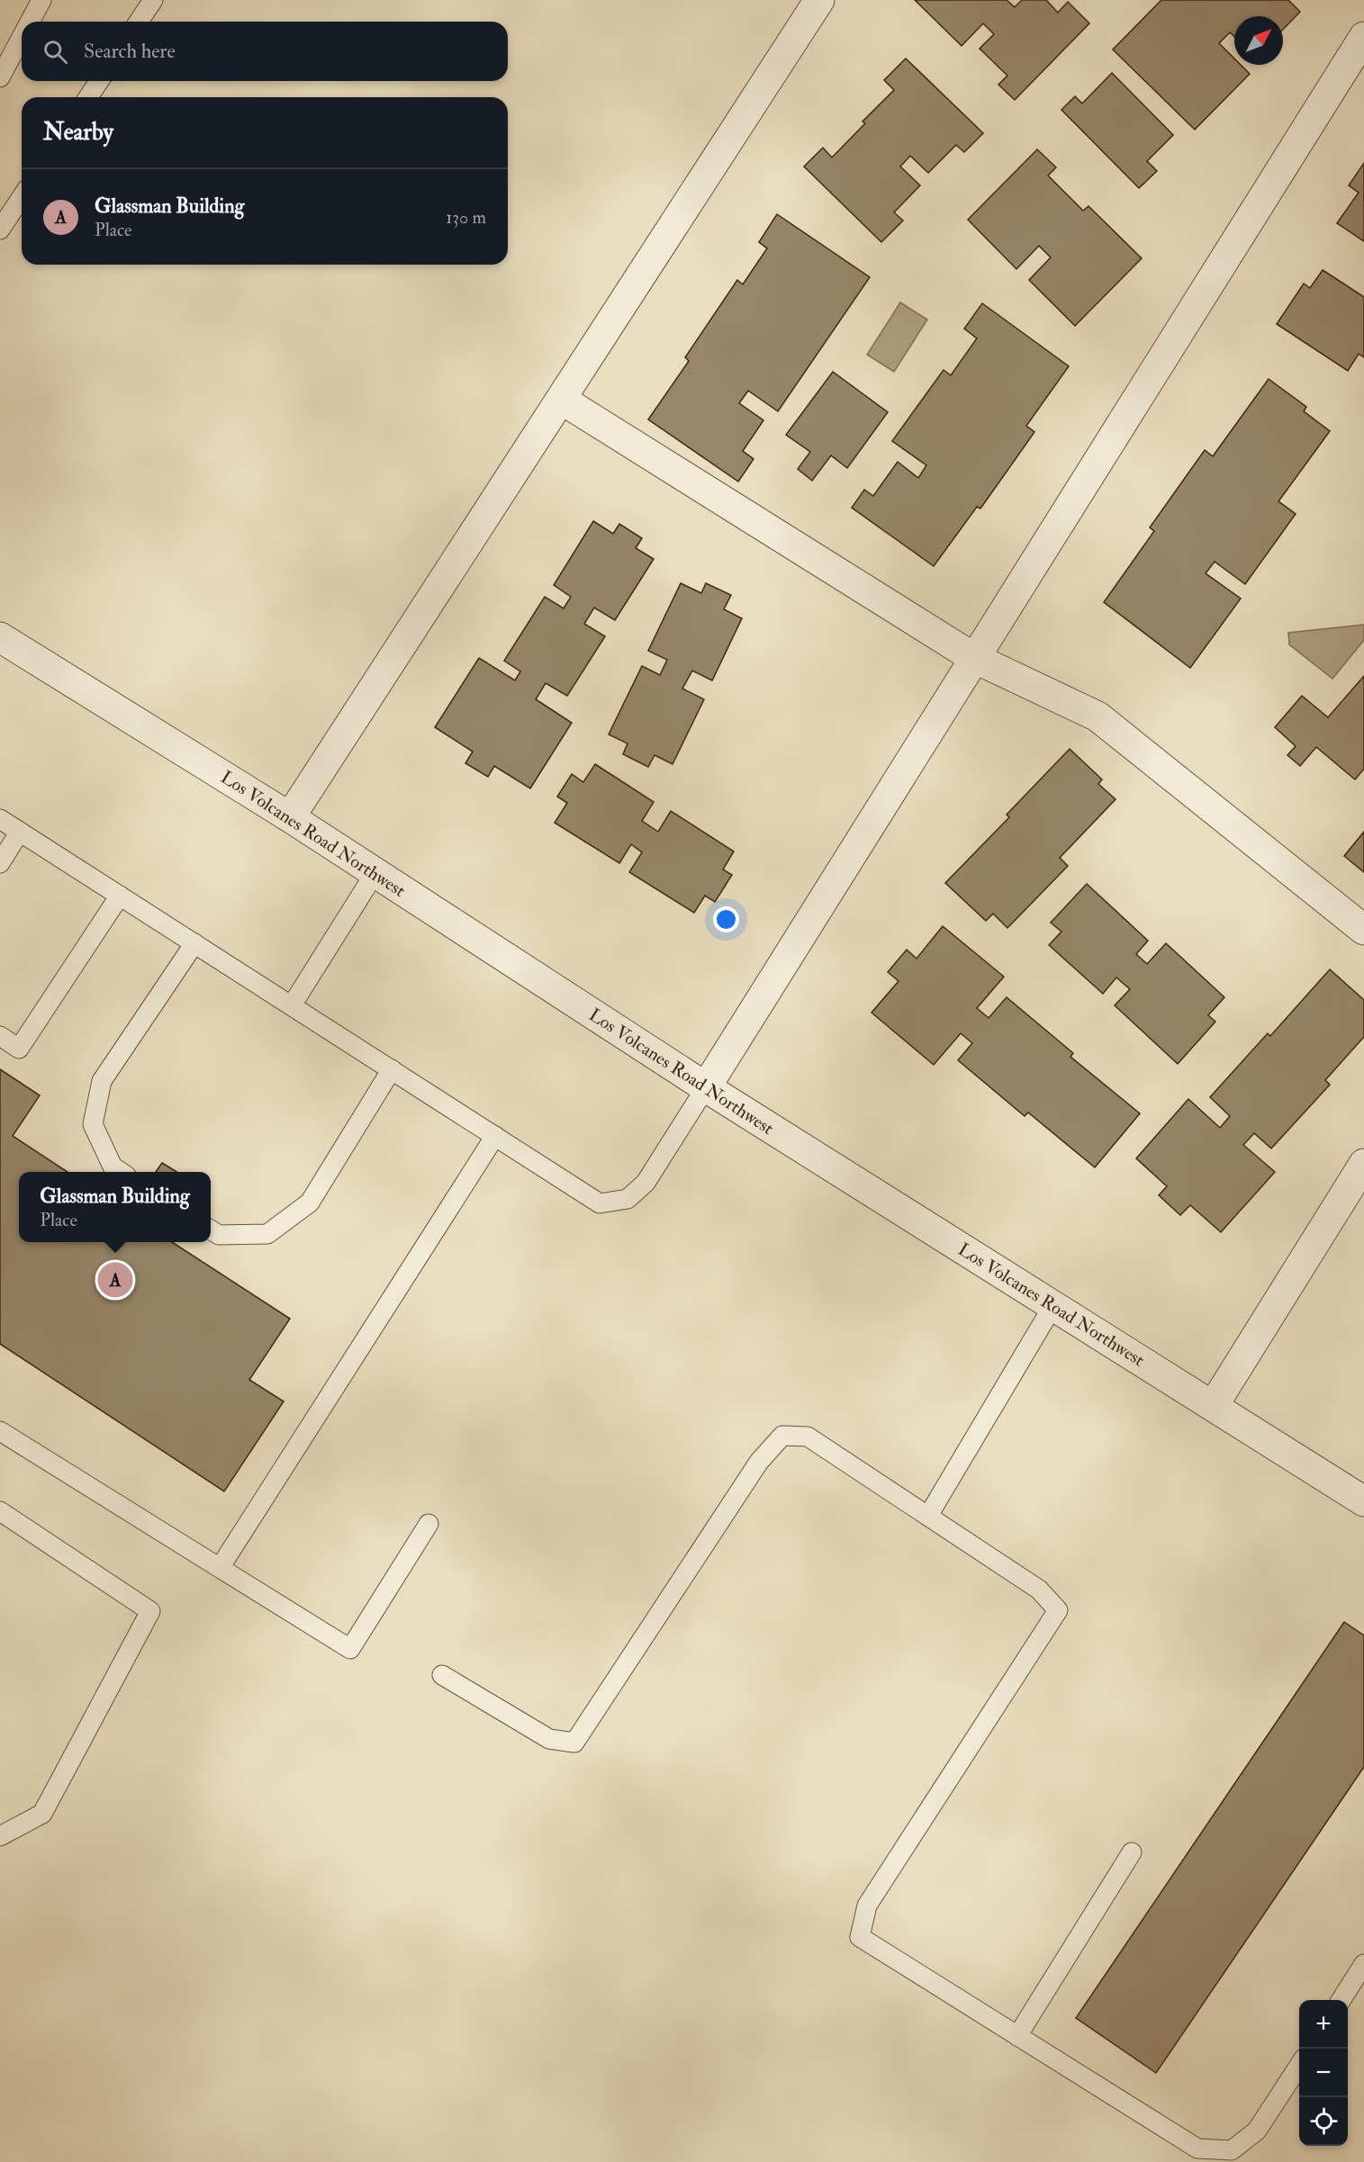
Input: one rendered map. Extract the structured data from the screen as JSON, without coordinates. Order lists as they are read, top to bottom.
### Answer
{
  "streets": {
    "street": ["Los Volcanes Road Northwest"]
  },
  "north": "top right",
  "page": {
    "search": "Search here",
    "heading": "Nearby",
    "list": [
      {
        "mark": "A",
        "name": "Glassman Building",
        "note": "Place",
        "value": "130 m"
      }
    ],
    "popup": ["Glassman Building", "Place"],
    "pins": "A",
    "map_buttons": ["+", "−"]
  }
}
